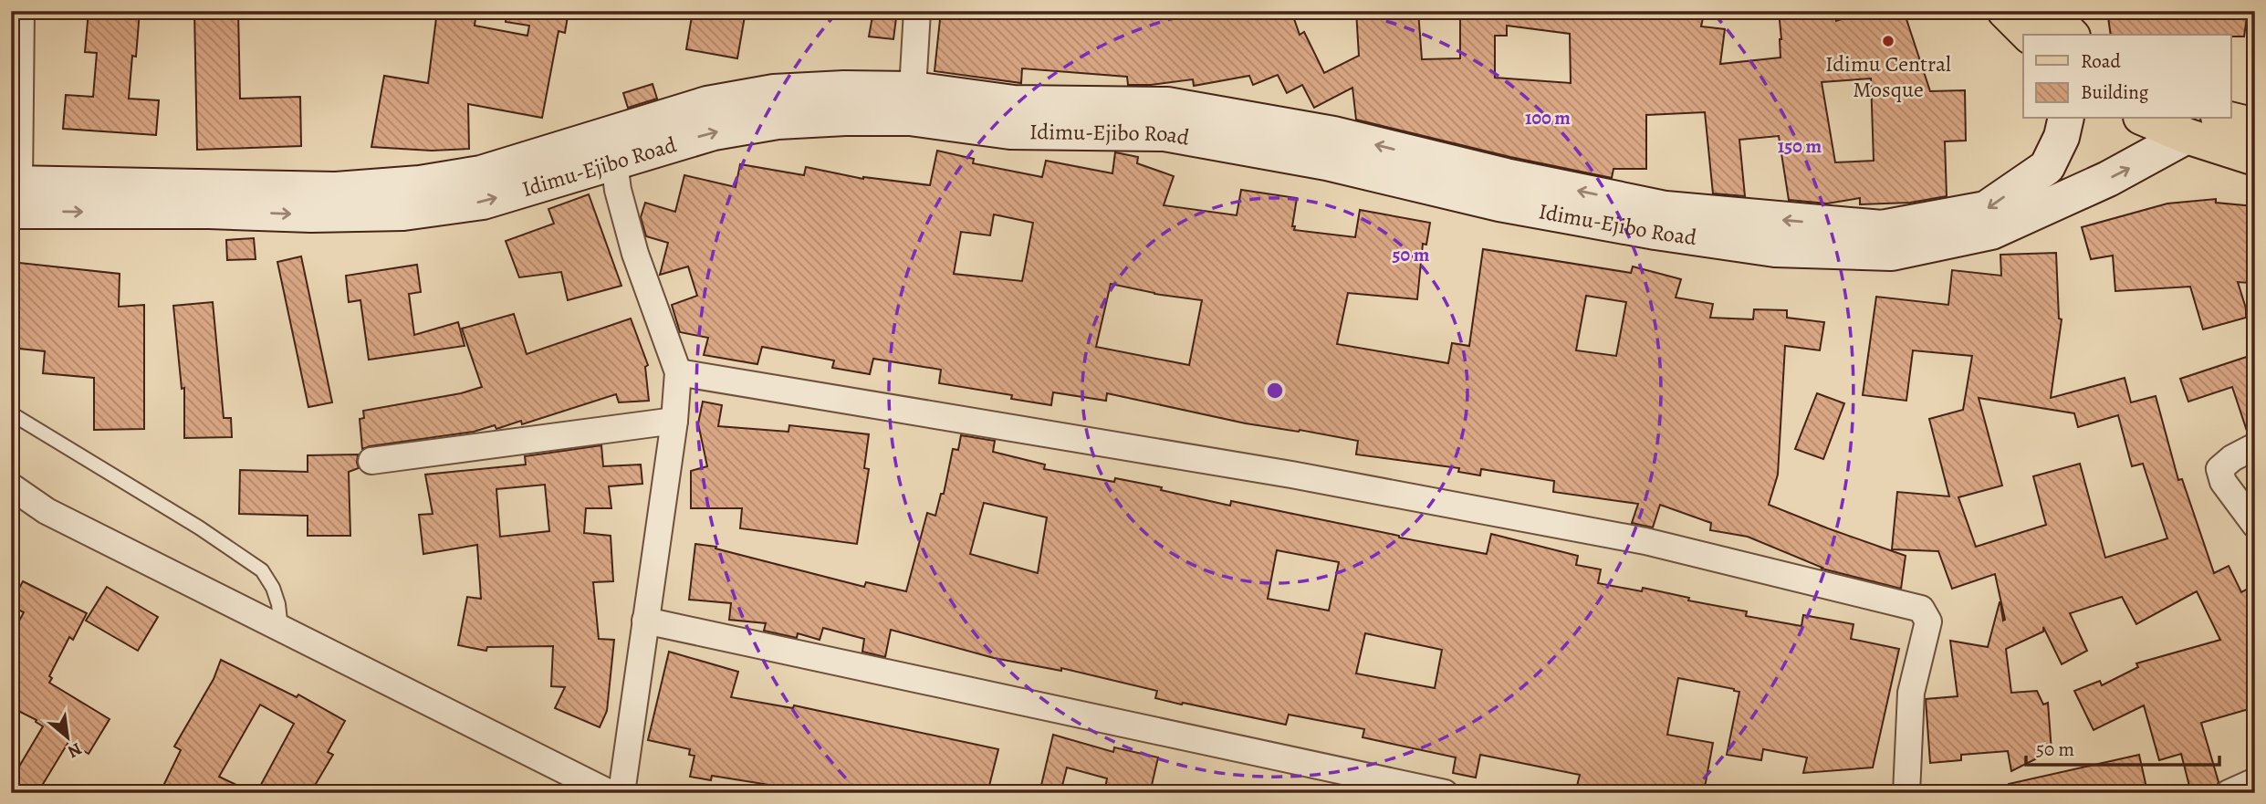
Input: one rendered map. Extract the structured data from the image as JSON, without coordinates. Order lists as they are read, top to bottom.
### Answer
{
  "streets": {
    "main road": ["Idimu-Ejibo Road"]
  },
  "places": ["Idimu Central Mosque"],
  "legend": ["Road", "Building"],
  "scale_bar": "50 m",
  "north": "bottom right",
  "rings": ["100 m", "150 m", "50 m"]
}
